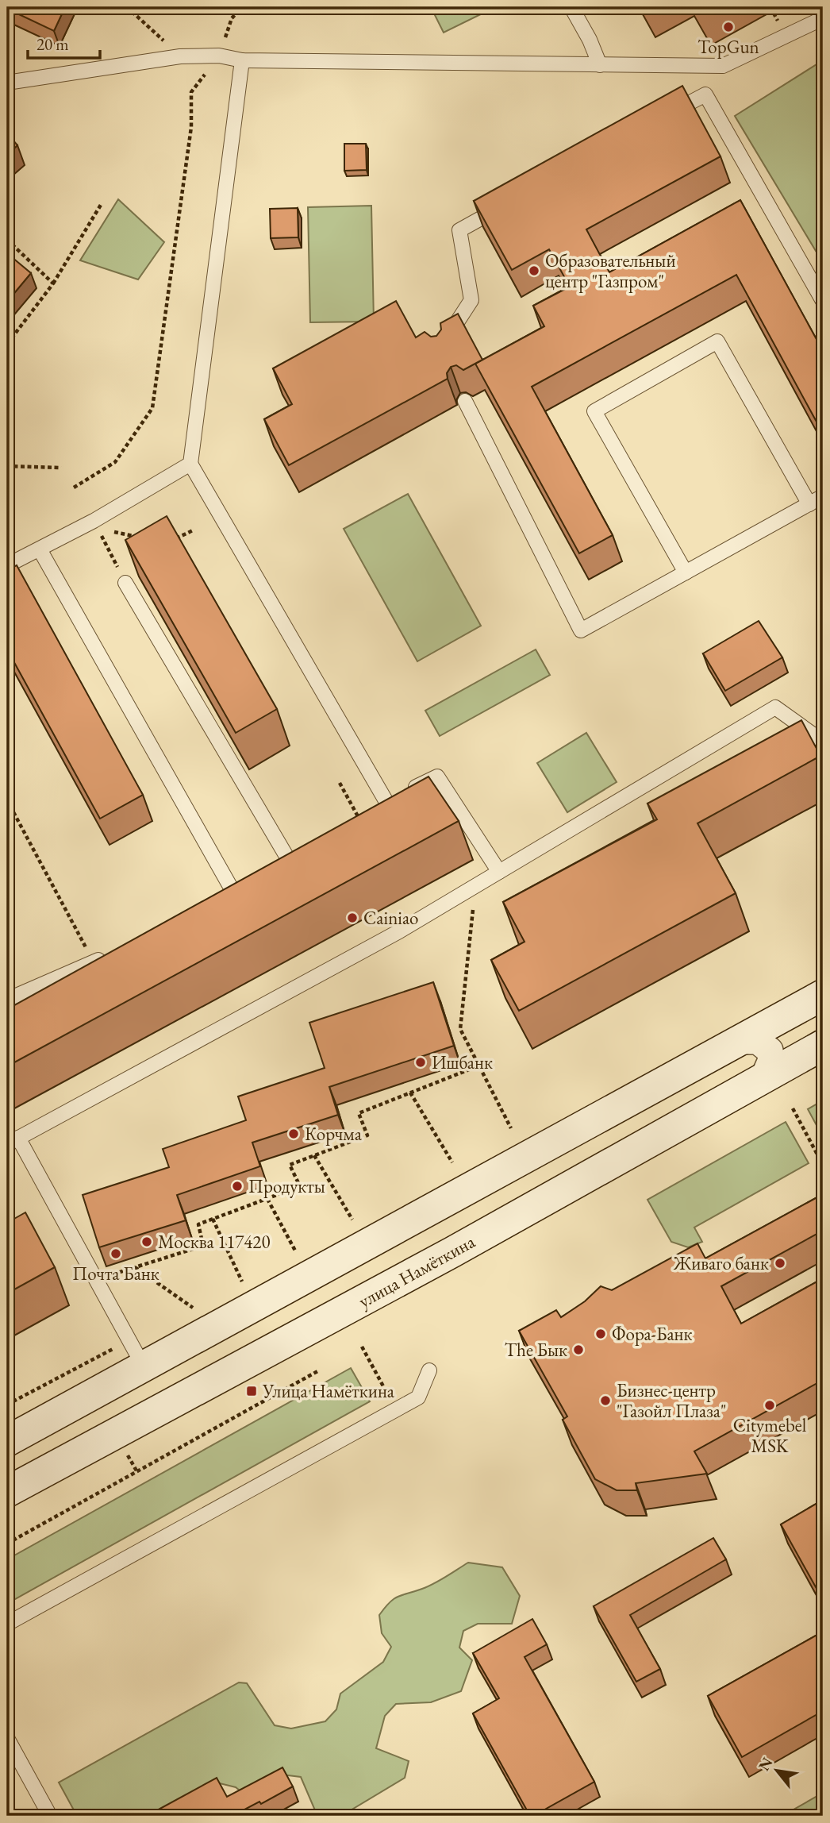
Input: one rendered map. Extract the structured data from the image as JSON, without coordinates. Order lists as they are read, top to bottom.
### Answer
{
  "streets": {
    "main road": ["улица Намёткина"]
  },
  "places": {
    "other": [
      "TopGun",
      "Образовательный центр \"Газпром\"",
      "Cainiao",
      "Ишбанк",
      "Корчма",
      "Продукты",
      "Москва 117420",
      "Почта Банк",
      "Живаго банк",
      "Фора-Банк",
      "The Бык",
      "Бизнес-центр \"Газойл Плаза\"",
      "Citymebel MSK"
    ],
    "transit": ["Улица Намёткина"]
  },
  "scale_bar": "20 m",
  "north": "top left"
}
